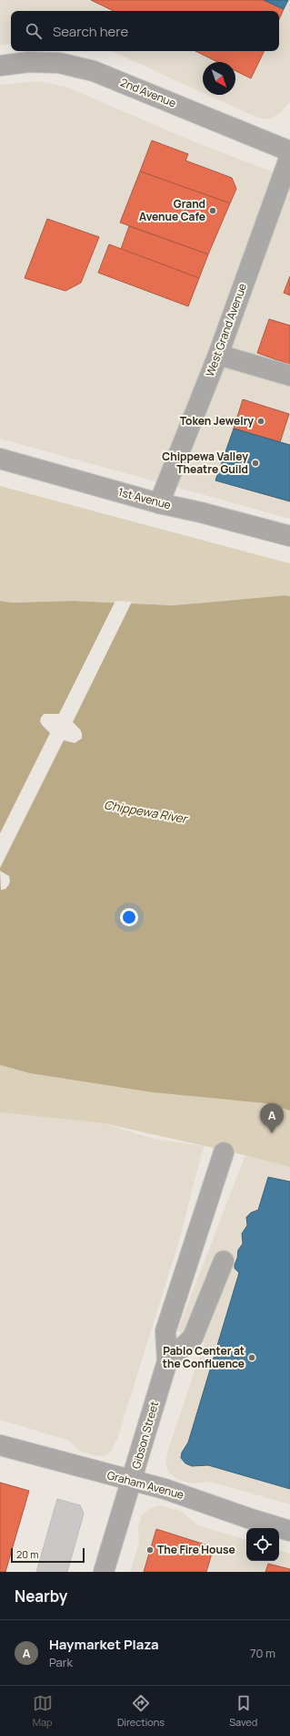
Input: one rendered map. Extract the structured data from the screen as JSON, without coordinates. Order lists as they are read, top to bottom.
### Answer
{
  "streets": {
    "street": [
      "2nd Avenue",
      "West Grand Avenue",
      "1st Avenue",
      "Gibson Street",
      "Graham Avenue"
    ]
  },
  "crossings": [
    ["West Grand Avenue", "1st Avenue"],
    ["Gibson Street", "Graham Avenue"]
  ],
  "water": ["Chippewa River"],
  "places": [
    "Grand Avenue Cafe",
    "Token Jewelry",
    "Chippewa Valley Theatre Guild",
    "Pablo Center at the Confluence",
    "The Fire House"
  ],
  "scale_bar": "20 m",
  "north": "bottom right",
  "page": {
    "search": "Search here",
    "pins": "A",
    "scale": "20 m",
    "heading": "Nearby",
    "list": [
      {
        "mark": "A",
        "name": "Haymarket Plaza",
        "note": "Park",
        "value": "70 m"
      }
    ],
    "nav": ["Map", "Directions", "Saved"]
  }
}
